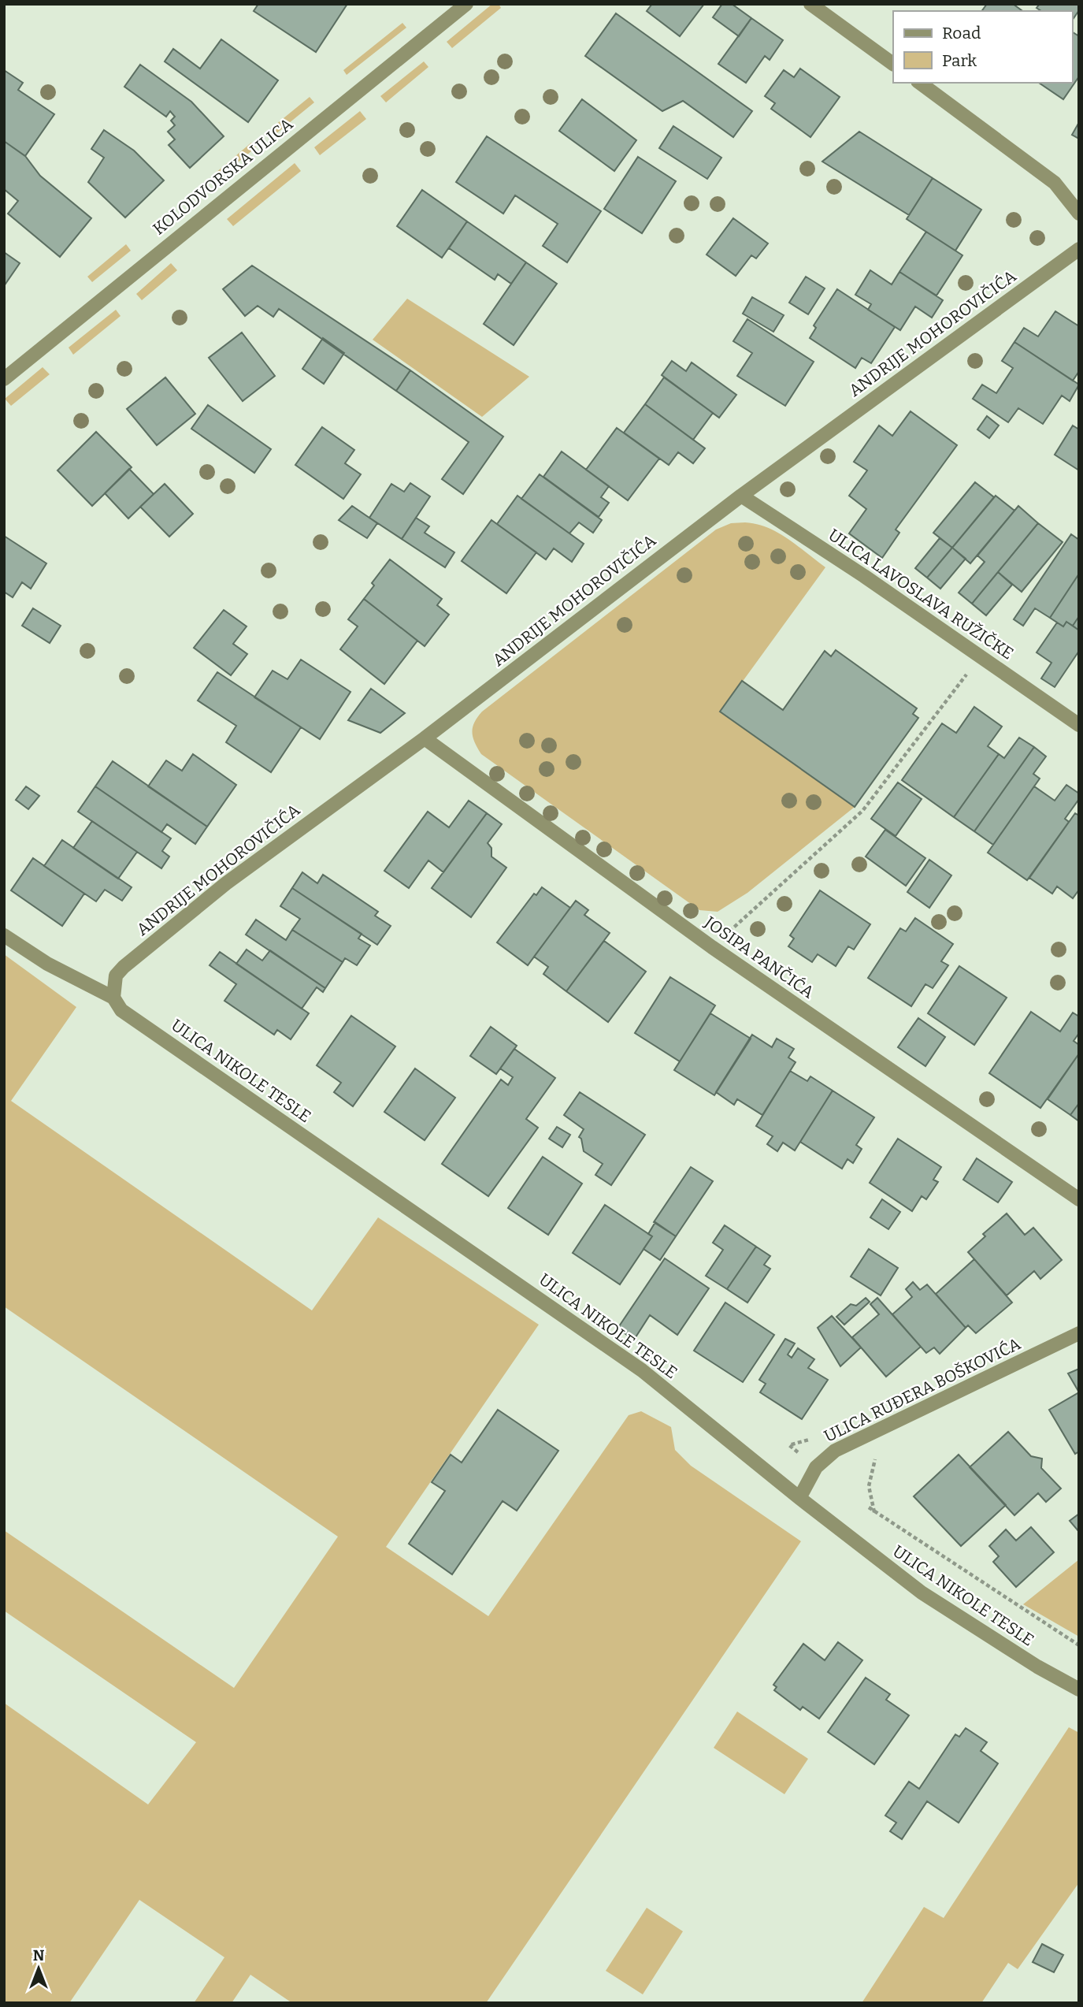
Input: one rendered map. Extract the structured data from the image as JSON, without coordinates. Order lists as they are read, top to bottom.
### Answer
{
  "streets": {
    "street": [
      "KOLODVORSKA ULICA",
      "ANDRIJE MOHOROVIČIĆA",
      "ULICA LAVOSLAVA RUŽIČKE",
      "JOSIPA PANČIĆA",
      "ULICA NIKOLE TESLE",
      "ULICA RUĐERA BOŠKOVIĆA"
    ]
  },
  "crossings": [
    ["ANDRIJE MOHOROVIČIĆA", "ULICA LAVOSLAVA RUŽIČKE"],
    ["ANDRIJE MOHOROVIČIĆA", "JOSIPA PANČIĆA"],
    ["ANDRIJE MOHOROVIČIĆA", "ULICA NIKOLE TESLE"],
    ["ULICA NIKOLE TESLE", "ULICA RUĐERA BOŠKOVIĆA"]
  ],
  "legend": ["Road", "Park"],
  "north": "top"
}
